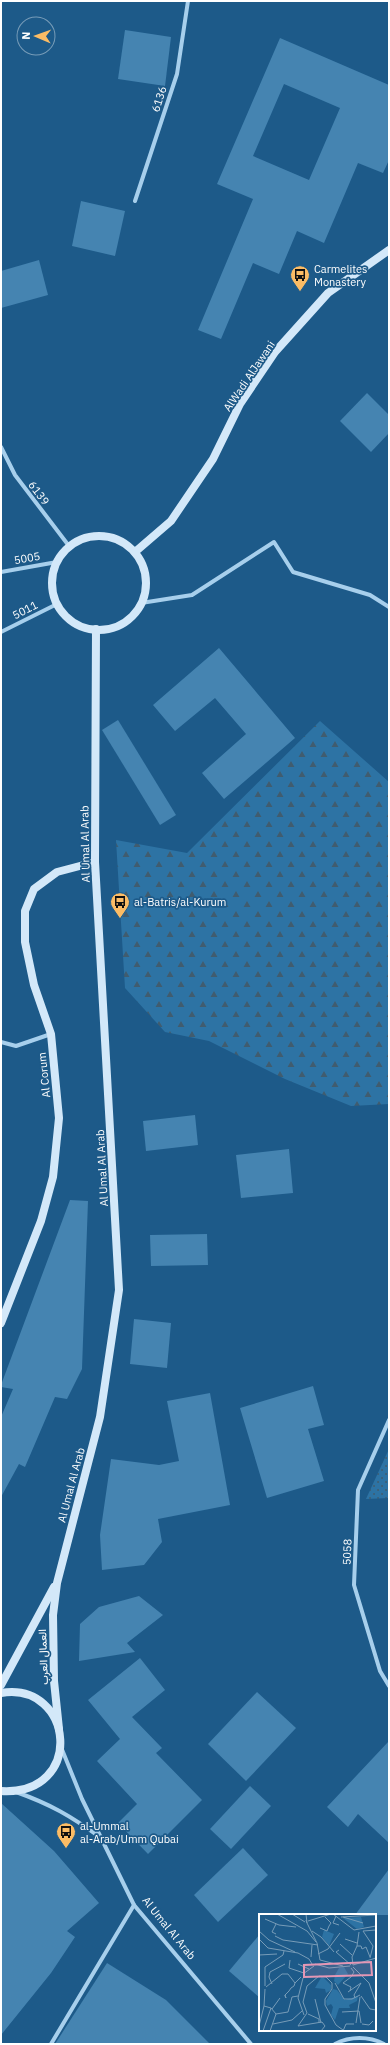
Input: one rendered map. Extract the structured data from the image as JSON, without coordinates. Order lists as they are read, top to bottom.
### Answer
{
  "streets": {
    "street": [
      "6136",
      "AlWadi AlJawani",
      "6139",
      "5005",
      "5011",
      "Al Umal Al Arab",
      "Al Corum",
      "5058",
      "العمال العرب"
    ]
  },
  "crossings": [
    ["AlWadi AlJawani", "6139"],
    ["AlWadi AlJawani", "5005"],
    ["AlWadi AlJawani", "5011"],
    ["AlWadi AlJawani", "Al Umal Al Arab"],
    ["6139", "5005"],
    ["6139", "5011"],
    ["6139", "Al Umal Al Arab"],
    ["5005", "5011"],
    ["5005", "Al Umal Al Arab"],
    ["5011", "Al Umal Al Arab"],
    ["Al Umal Al Arab", "Al Corum"],
    ["Al Umal Al Arab", "العمال العرب"]
  ],
  "places": {
    "bus stop": ["Carmelites Monastery", "al-Batris/al-Kurum", "al-Ummal al-Arab/Umm Qubai"]
  },
  "north": "left"
}
